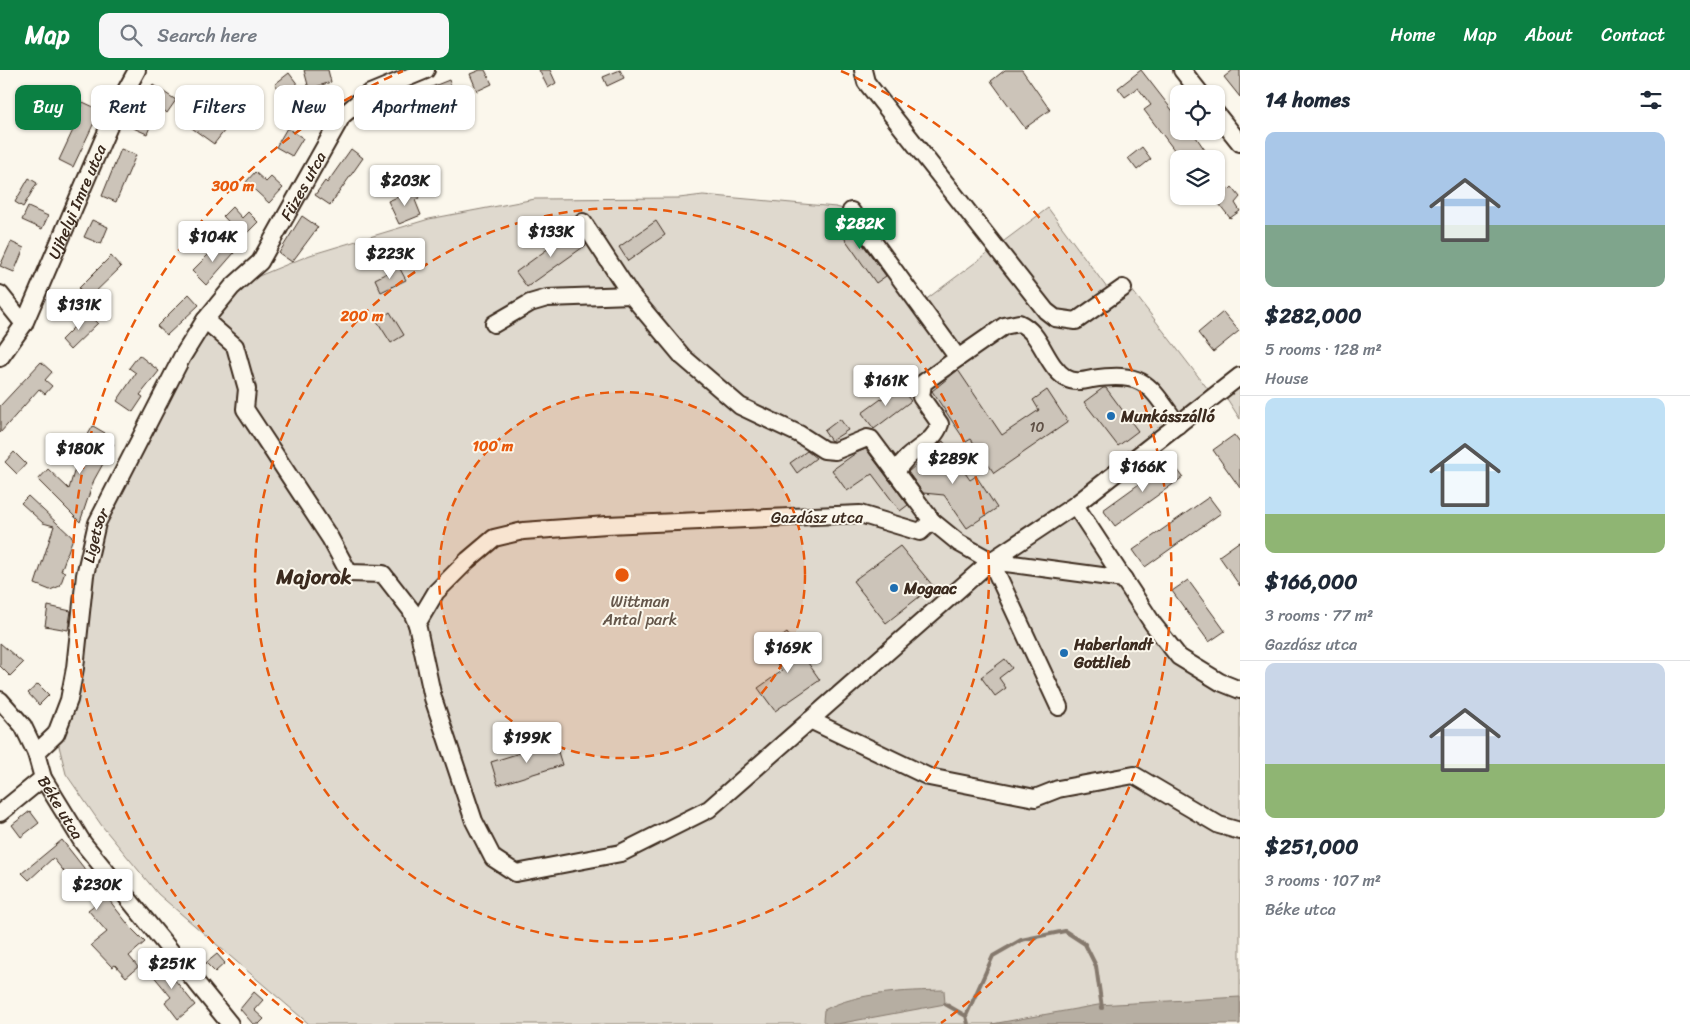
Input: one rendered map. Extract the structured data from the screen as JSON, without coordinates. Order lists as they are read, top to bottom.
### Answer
{
  "streets": {
    "street": [
      "Füzes utca",
      "Ujhelyi Imre utca",
      "Gazdász utca",
      "Ligetsor",
      "Béke utca"
    ]
  },
  "crossings": [
    ["Füzes utca", "Ligetsor"],
    ["Ligetsor", "Béke utca"]
  ],
  "districts": ["Majorok"],
  "parks": ["Wittman Antal park"],
  "places": ["Munkásszálló", "Mogaac", "Haberlandt Gottlieb"],
  "house_numbers": ["10"],
  "page": {
    "header": "Map",
    "search": "Search here",
    "nav": [
      "Home",
      "Map",
      "About",
      "Contact"
    ],
    "heading": "14 homes",
    "chip": [
      "Buy",
      "Rent",
      "Filters",
      "New",
      "Apartment"
    ],
    "list": [
      {
        "name": "$282,000",
        "note": "5 rooms · 128 m² · House"
      },
      {
        "name": "$166,000",
        "note": "3 rooms · 77 m² · Gazdász utca"
      },
      {
        "name": "$251,000",
        "note": "3 rooms · 107 m² · Béke utca"
      }
    ],
    "price": [
      "$203K",
      "$282K",
      "$133K",
      "$104K",
      "$223K",
      "$131K",
      "$161K",
      "$180K",
      "$289K",
      "$166K",
      "$169K",
      "$199K",
      "$230K",
      "$251K"
    ]
  },
  "rings": ["300 m", "200 m", "100 m"]
}
